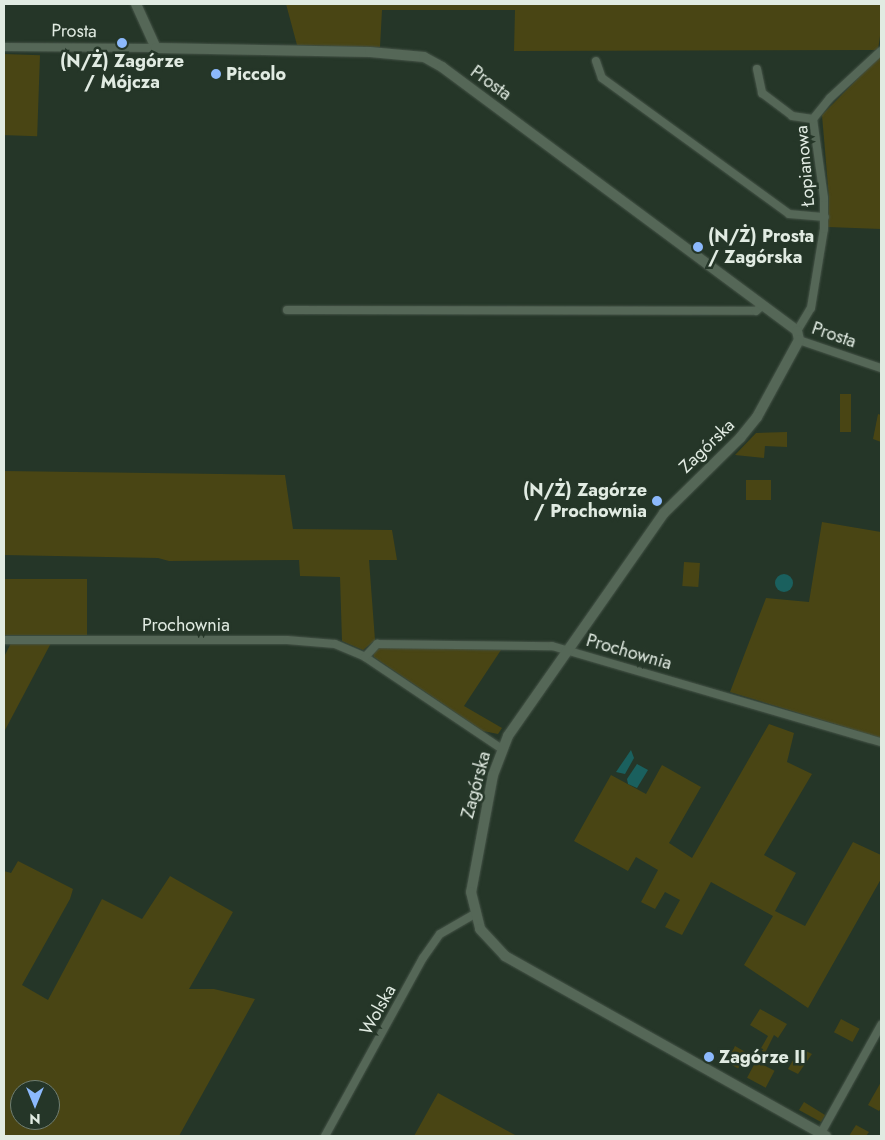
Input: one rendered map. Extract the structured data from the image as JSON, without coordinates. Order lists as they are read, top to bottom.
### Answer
{
  "streets": {
    "street": [
      "Prosta",
      "Łopianowa",
      "Zagórska",
      "Prochownia",
      "Wolska"
    ]
  },
  "crossings": [
    ["Prosta", "Łopianowa"],
    ["Prosta", "Zagórska"],
    ["Łopianowa", "Zagórska"],
    ["Zagórska", "Prochownia"],
    ["Zagórska", "Wolska"]
  ],
  "places": [
    "(N/Ż) Zagórze / Mójcza",
    "Piccolo",
    "(N/Ż) Prosta / Zagórska",
    "(N/Ż) Zagórze / Prochownia",
    "Zagórze II"
  ],
  "north": "bottom"
}
